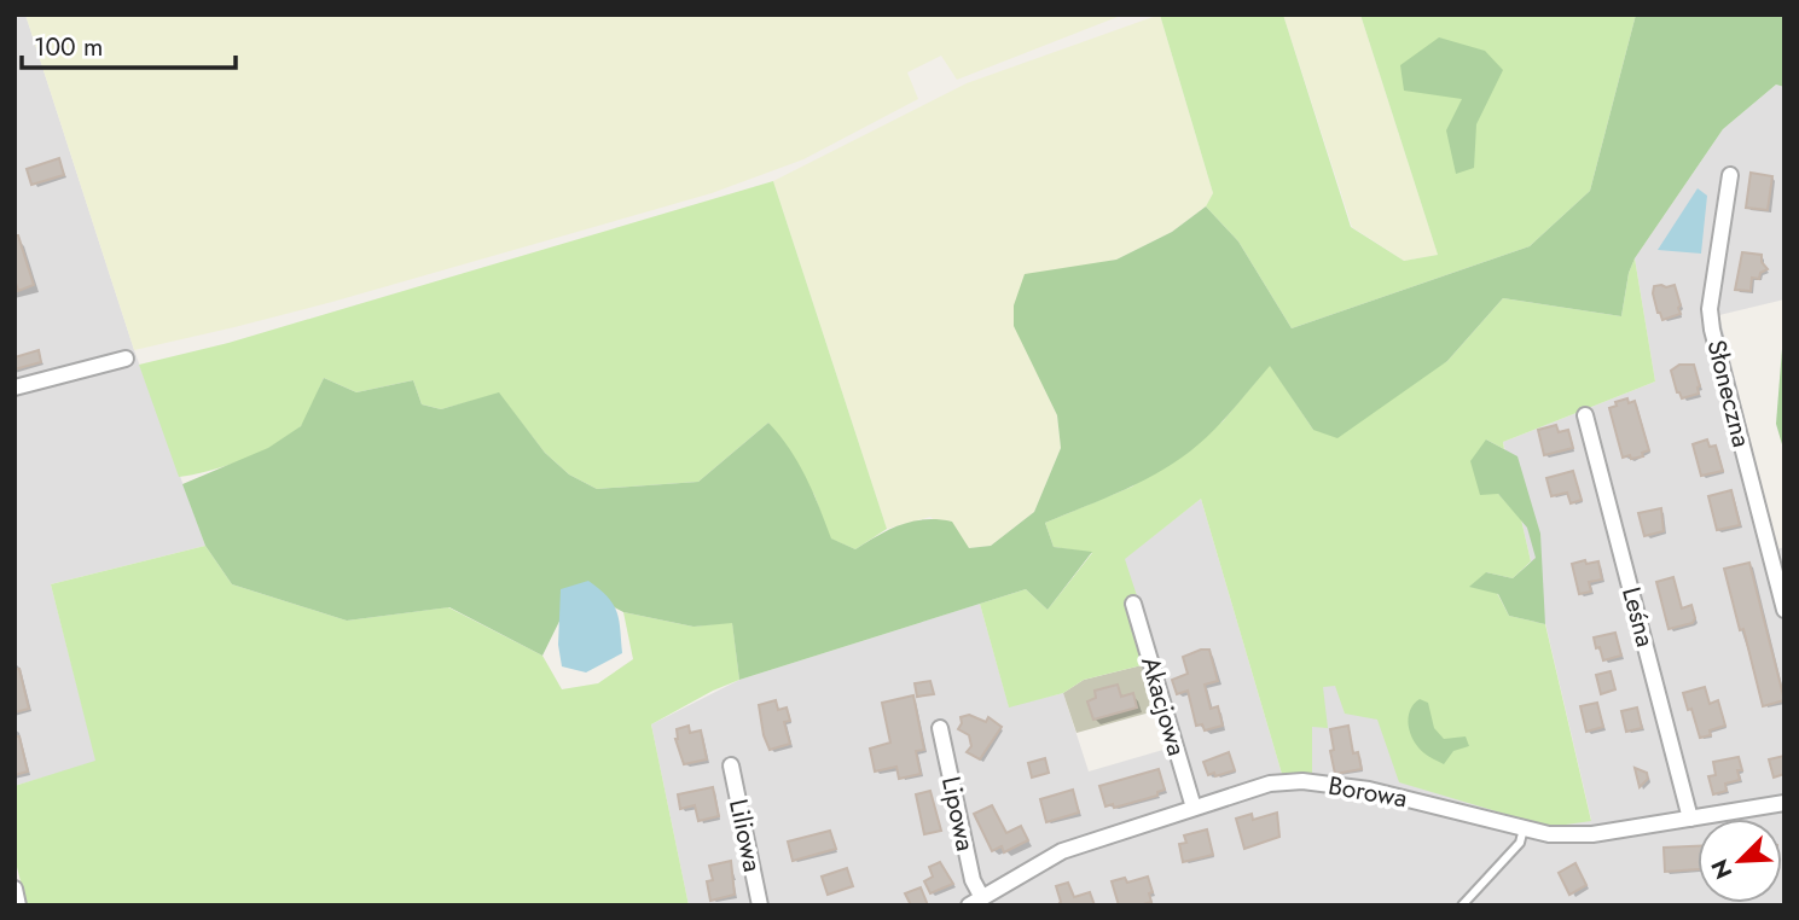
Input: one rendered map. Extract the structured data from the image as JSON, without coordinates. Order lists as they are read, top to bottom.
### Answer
{
  "streets": {
    "street": [
      "Słoneczna",
      "Leśna",
      "Akacjowa",
      "Borowa",
      "Lipowa",
      "Liliowa"
    ]
  },
  "crossings": [
    ["Leśna", "Borowa"],
    ["Akacjowa", "Borowa"],
    ["Borowa", "Lipowa"]
  ],
  "scale_bar": "100 m",
  "north": "bottom left"
}
